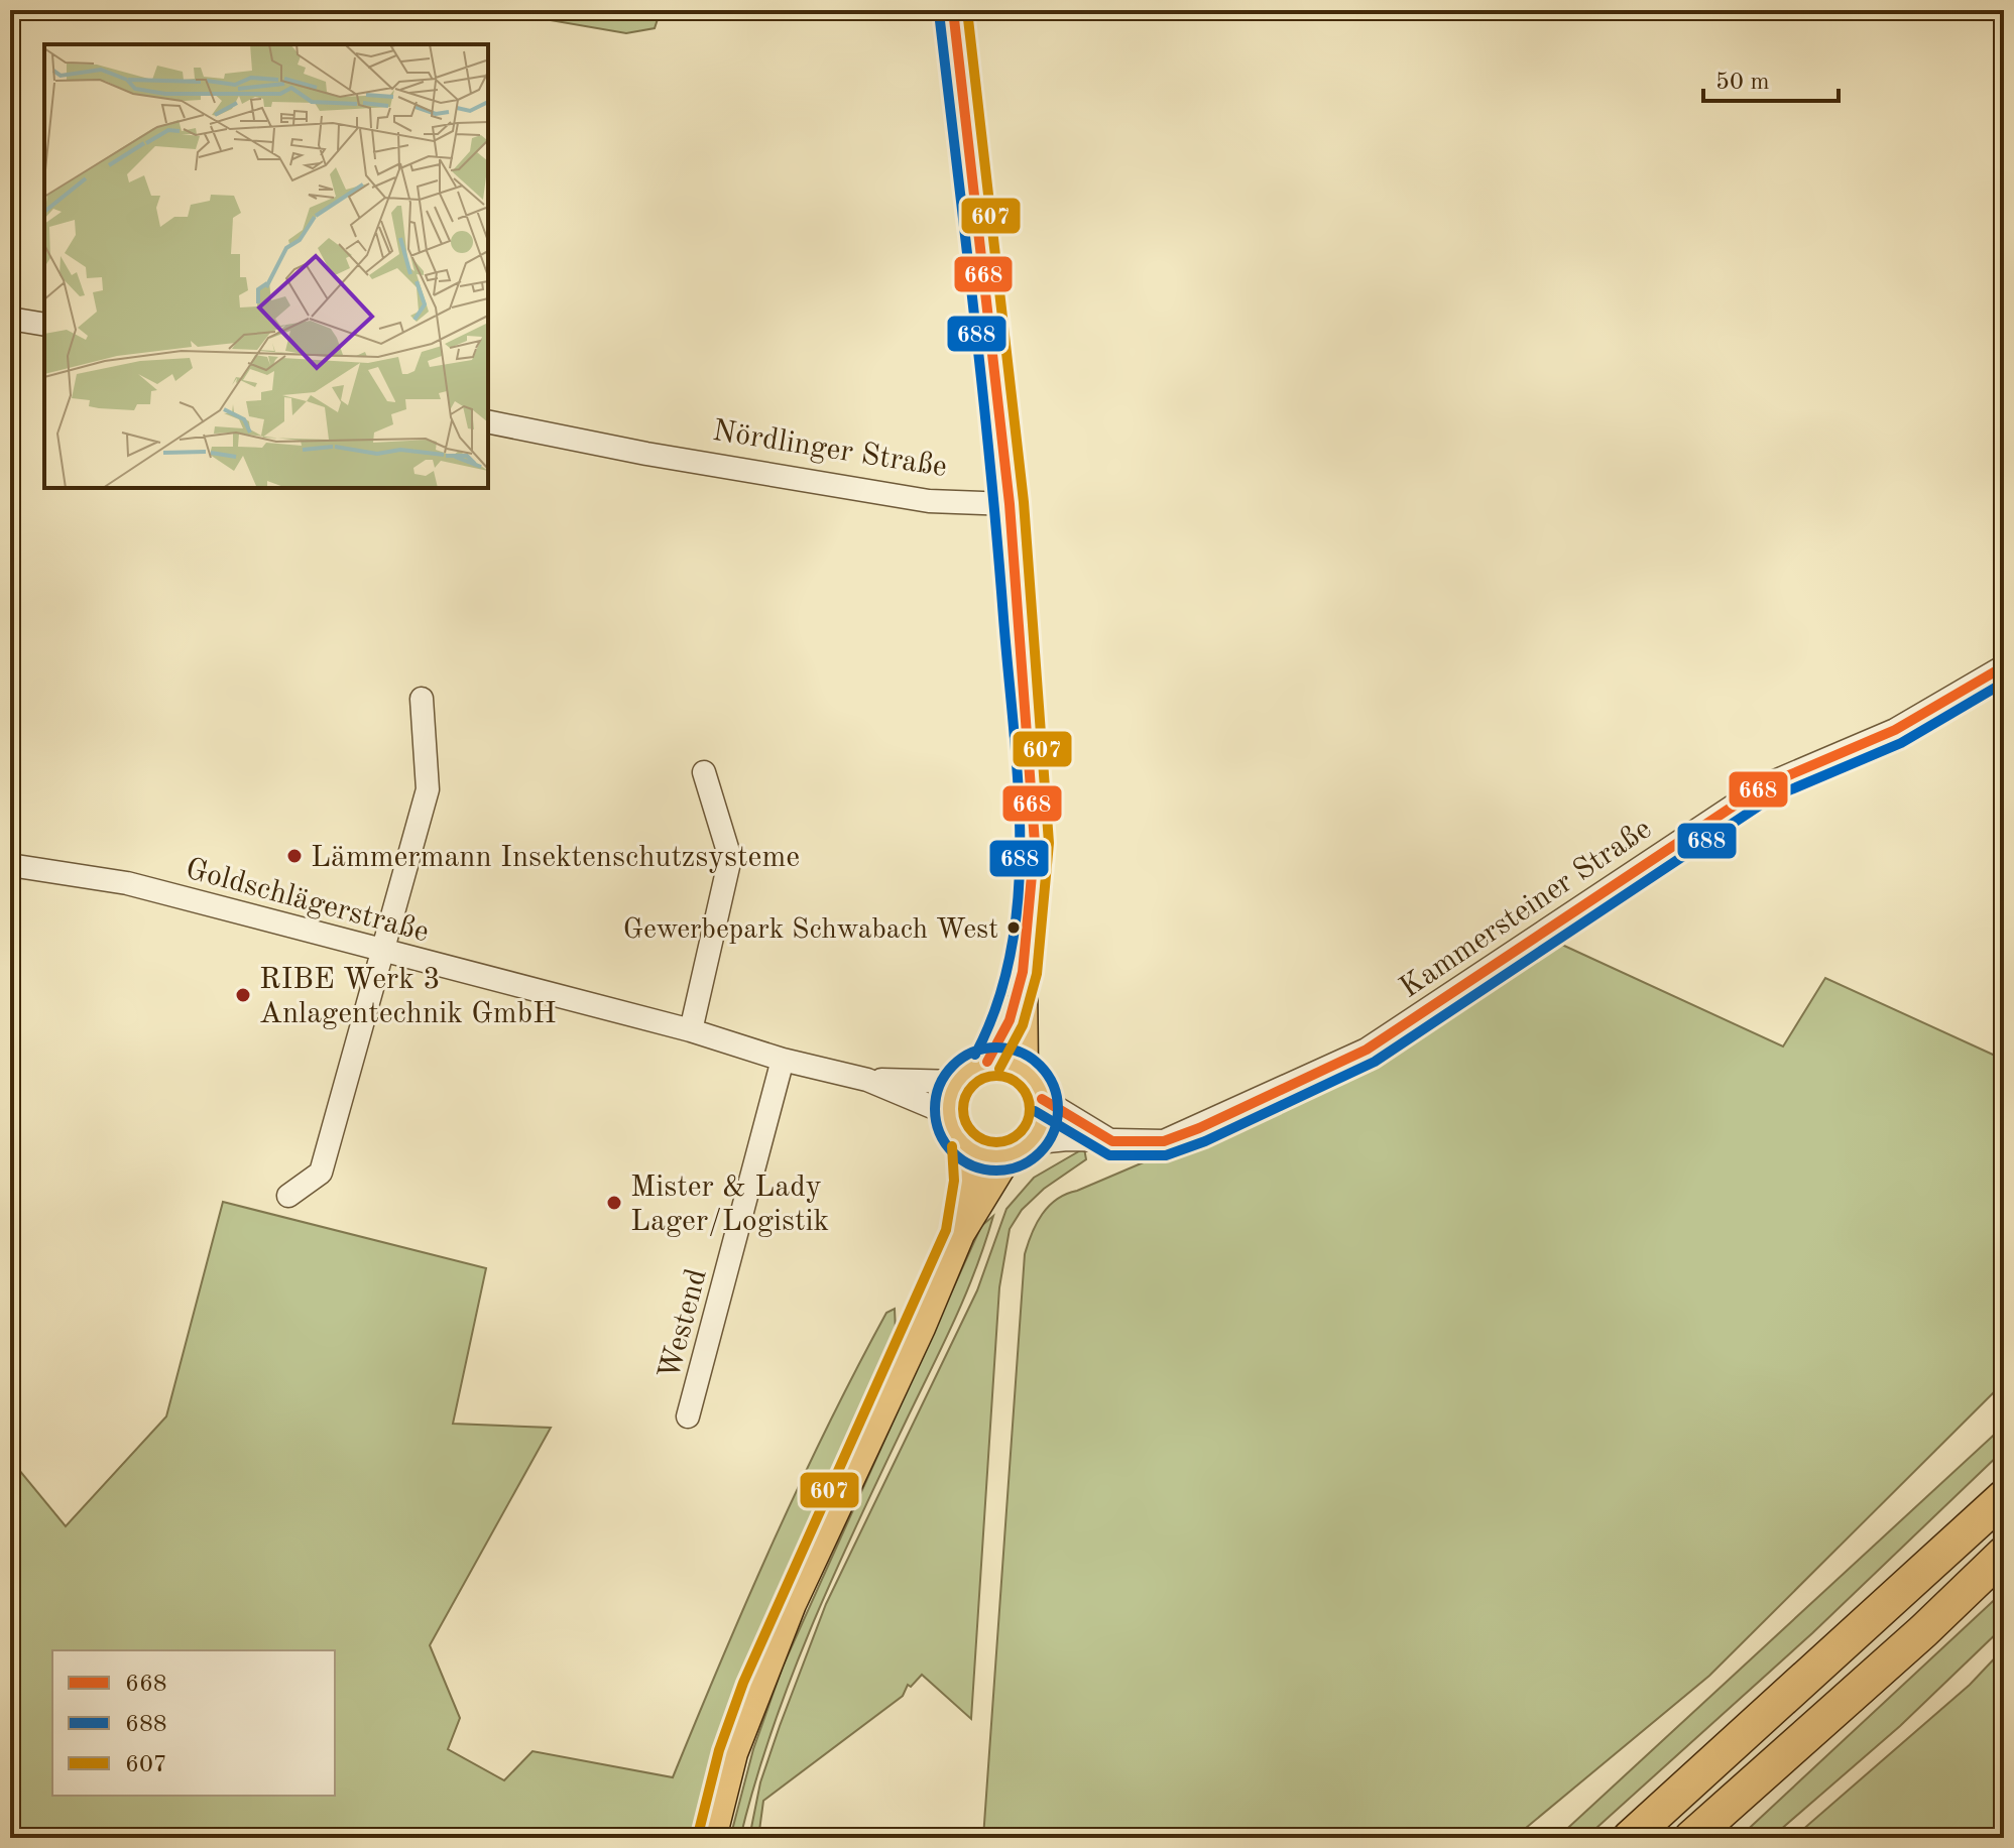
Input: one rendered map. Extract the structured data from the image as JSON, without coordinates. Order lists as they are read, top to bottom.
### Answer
{
  "streets": {
    "street": [
      "Nördlinger Straße",
      "Goldschlägerstraße",
      "Kammersteiner Straße",
      "Westend"
    ]
  },
  "crossings": [
    ["Goldschlägerstraße", "Kammersteiner Straße"],
    ["Goldschlägerstraße", "Westend"]
  ],
  "places": [
    "Lämmermann Insektenschutzsysteme",
    "Gewerbepark Schwabach West",
    "RIBE Werk 3 Anlagentechnik GmbH",
    "Mister & Lady Lager/Logistik"
  ],
  "lines": ["transit line 668", "transit line 607", "transit line 688"],
  "legend": ["668", "688", "607"],
  "scale_bar": "50 m"
}
